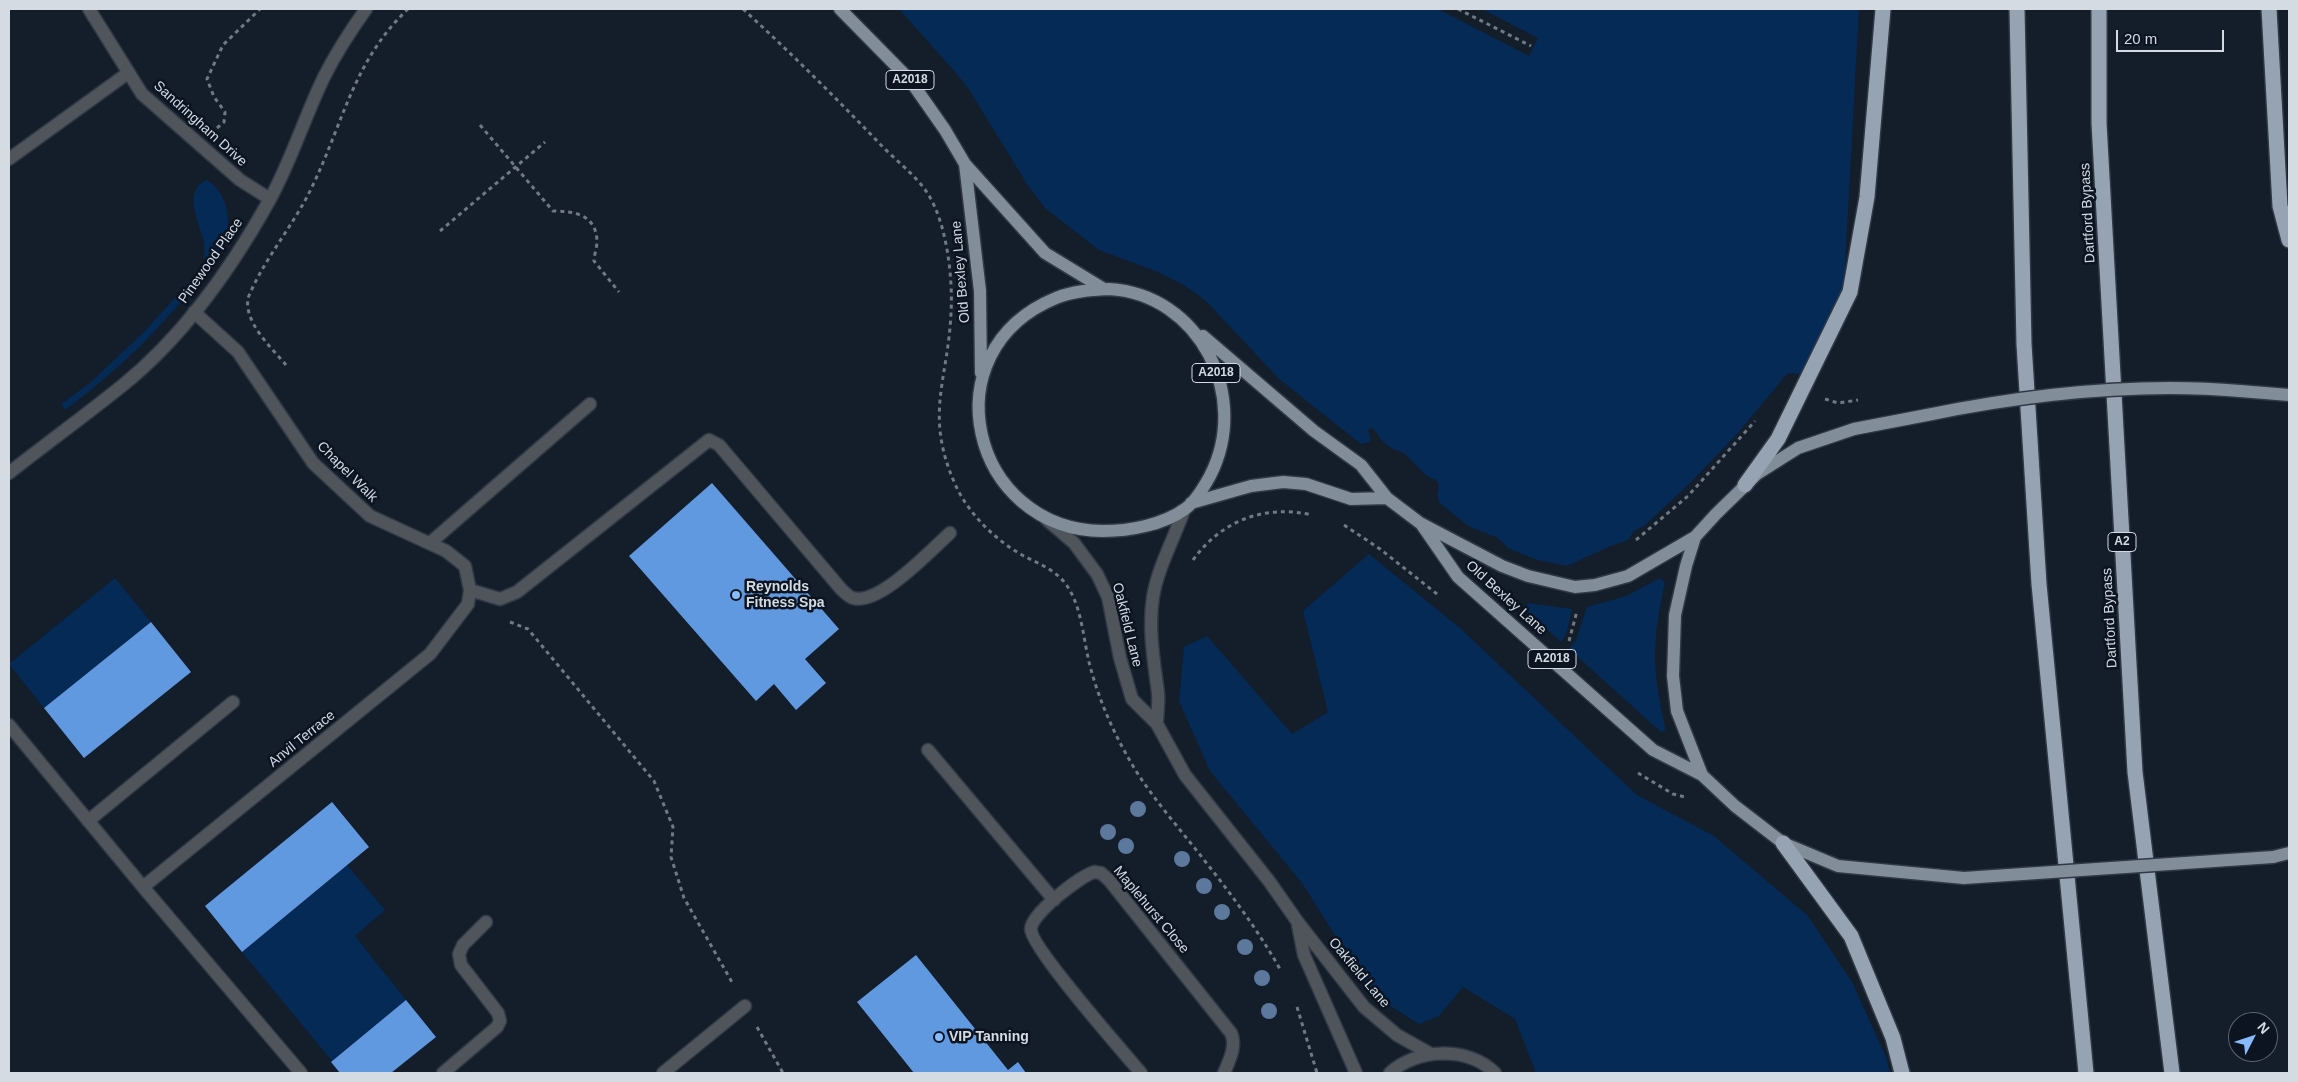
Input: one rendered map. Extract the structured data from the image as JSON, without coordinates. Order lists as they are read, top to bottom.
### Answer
{
  "streets": {
    "highway": ["Dartford Bypass", "A2"],
    "main road": ["A2018", "Old Bexley Lane"],
    "street": [
      "Sandringham Drive",
      "Pinewood Place",
      "Chapel Walk",
      "Oakfield Lane",
      "Anvil Terrace",
      "Maplehurst Close"
    ]
  },
  "crossings": [
    ["A2018", "Old Bexley Lane"],
    ["A2018", "Oakfield Lane"],
    ["Sandringham Drive", "Pinewood Place"],
    ["Pinewood Place", "Chapel Walk"],
    ["Chapel Walk", "Anvil Terrace"]
  ],
  "places": ["Reynolds Fitness Spa", "VIP Tanning"],
  "scale_bar": "20 m",
  "north": "top right"
}
